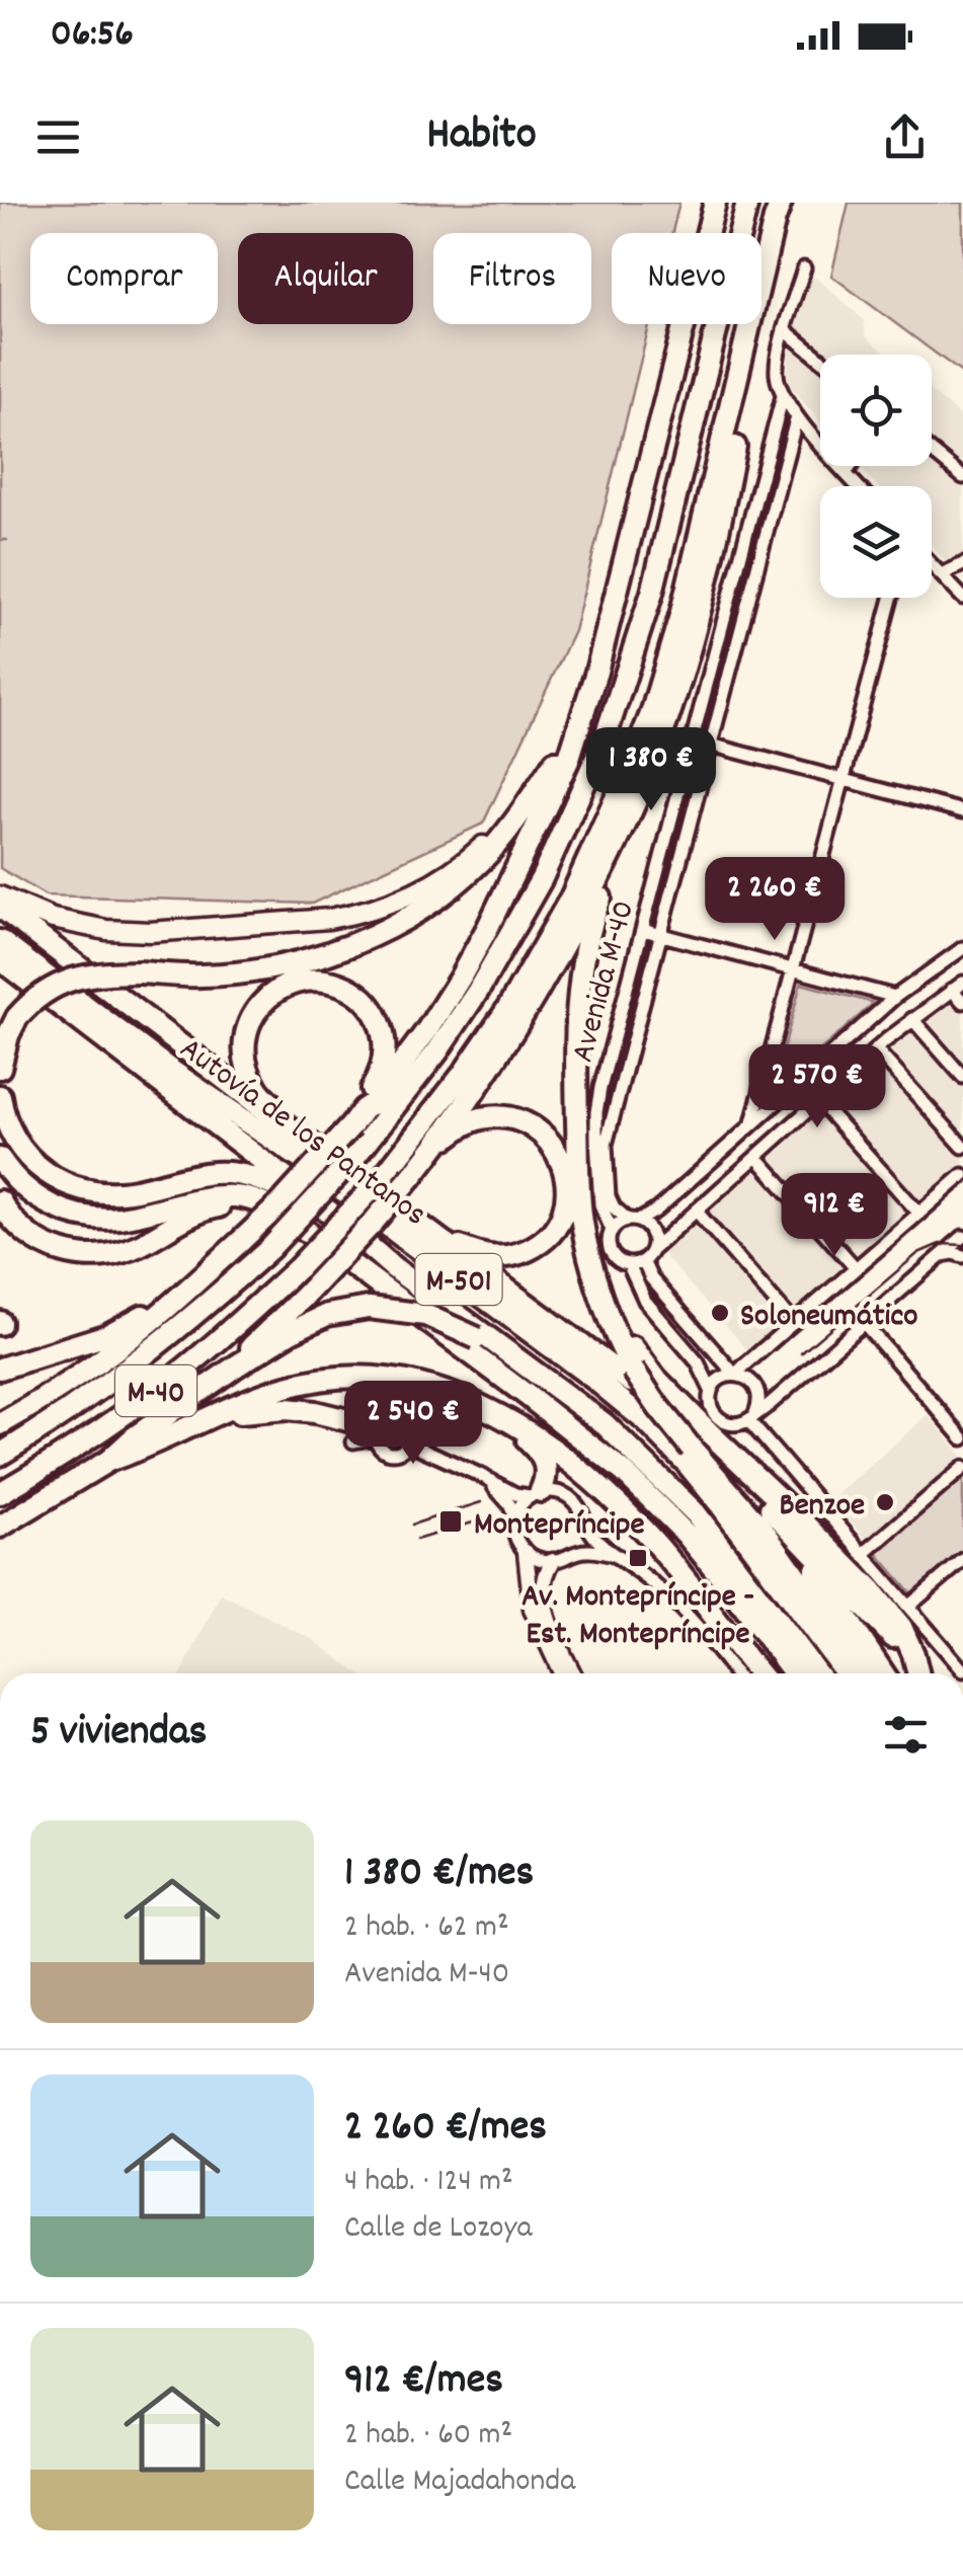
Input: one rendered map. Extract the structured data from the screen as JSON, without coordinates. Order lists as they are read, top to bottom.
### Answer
{
  "streets": {
    "highway": ["Autovía de los Pantanos", "M-501", "M-40"],
    "street": ["Avenida M-40"]
  },
  "places": {
    "other": ["Soloneumático", "Benzoe"],
    "transit": ["Montepríncipe", "Av. Montepríncipe - Est. Montepríncipe"]
  },
  "page": {
    "status": "06:56",
    "header": "Habito",
    "chip": [
      "Comprar",
      "Alquilar",
      "Filtros",
      "Nuevo"
    ],
    "price": [
      "1 380 €",
      "2 260 €",
      "2 570 €",
      "912 €",
      "2 540 €"
    ],
    "heading": "5 viviendas",
    "list": [
      {
        "name": "1 380 €/mes",
        "note": "2 hab. · 62 m² · Avenida M-40"
      },
      {
        "name": "2 260 €/mes",
        "note": "4 hab. · 124 m² · Calle de Lozoya"
      },
      {
        "name": "912 €/mes",
        "note": "2 hab. · 60 m² · Calle Majadahonda"
      }
    ]
  }
}
